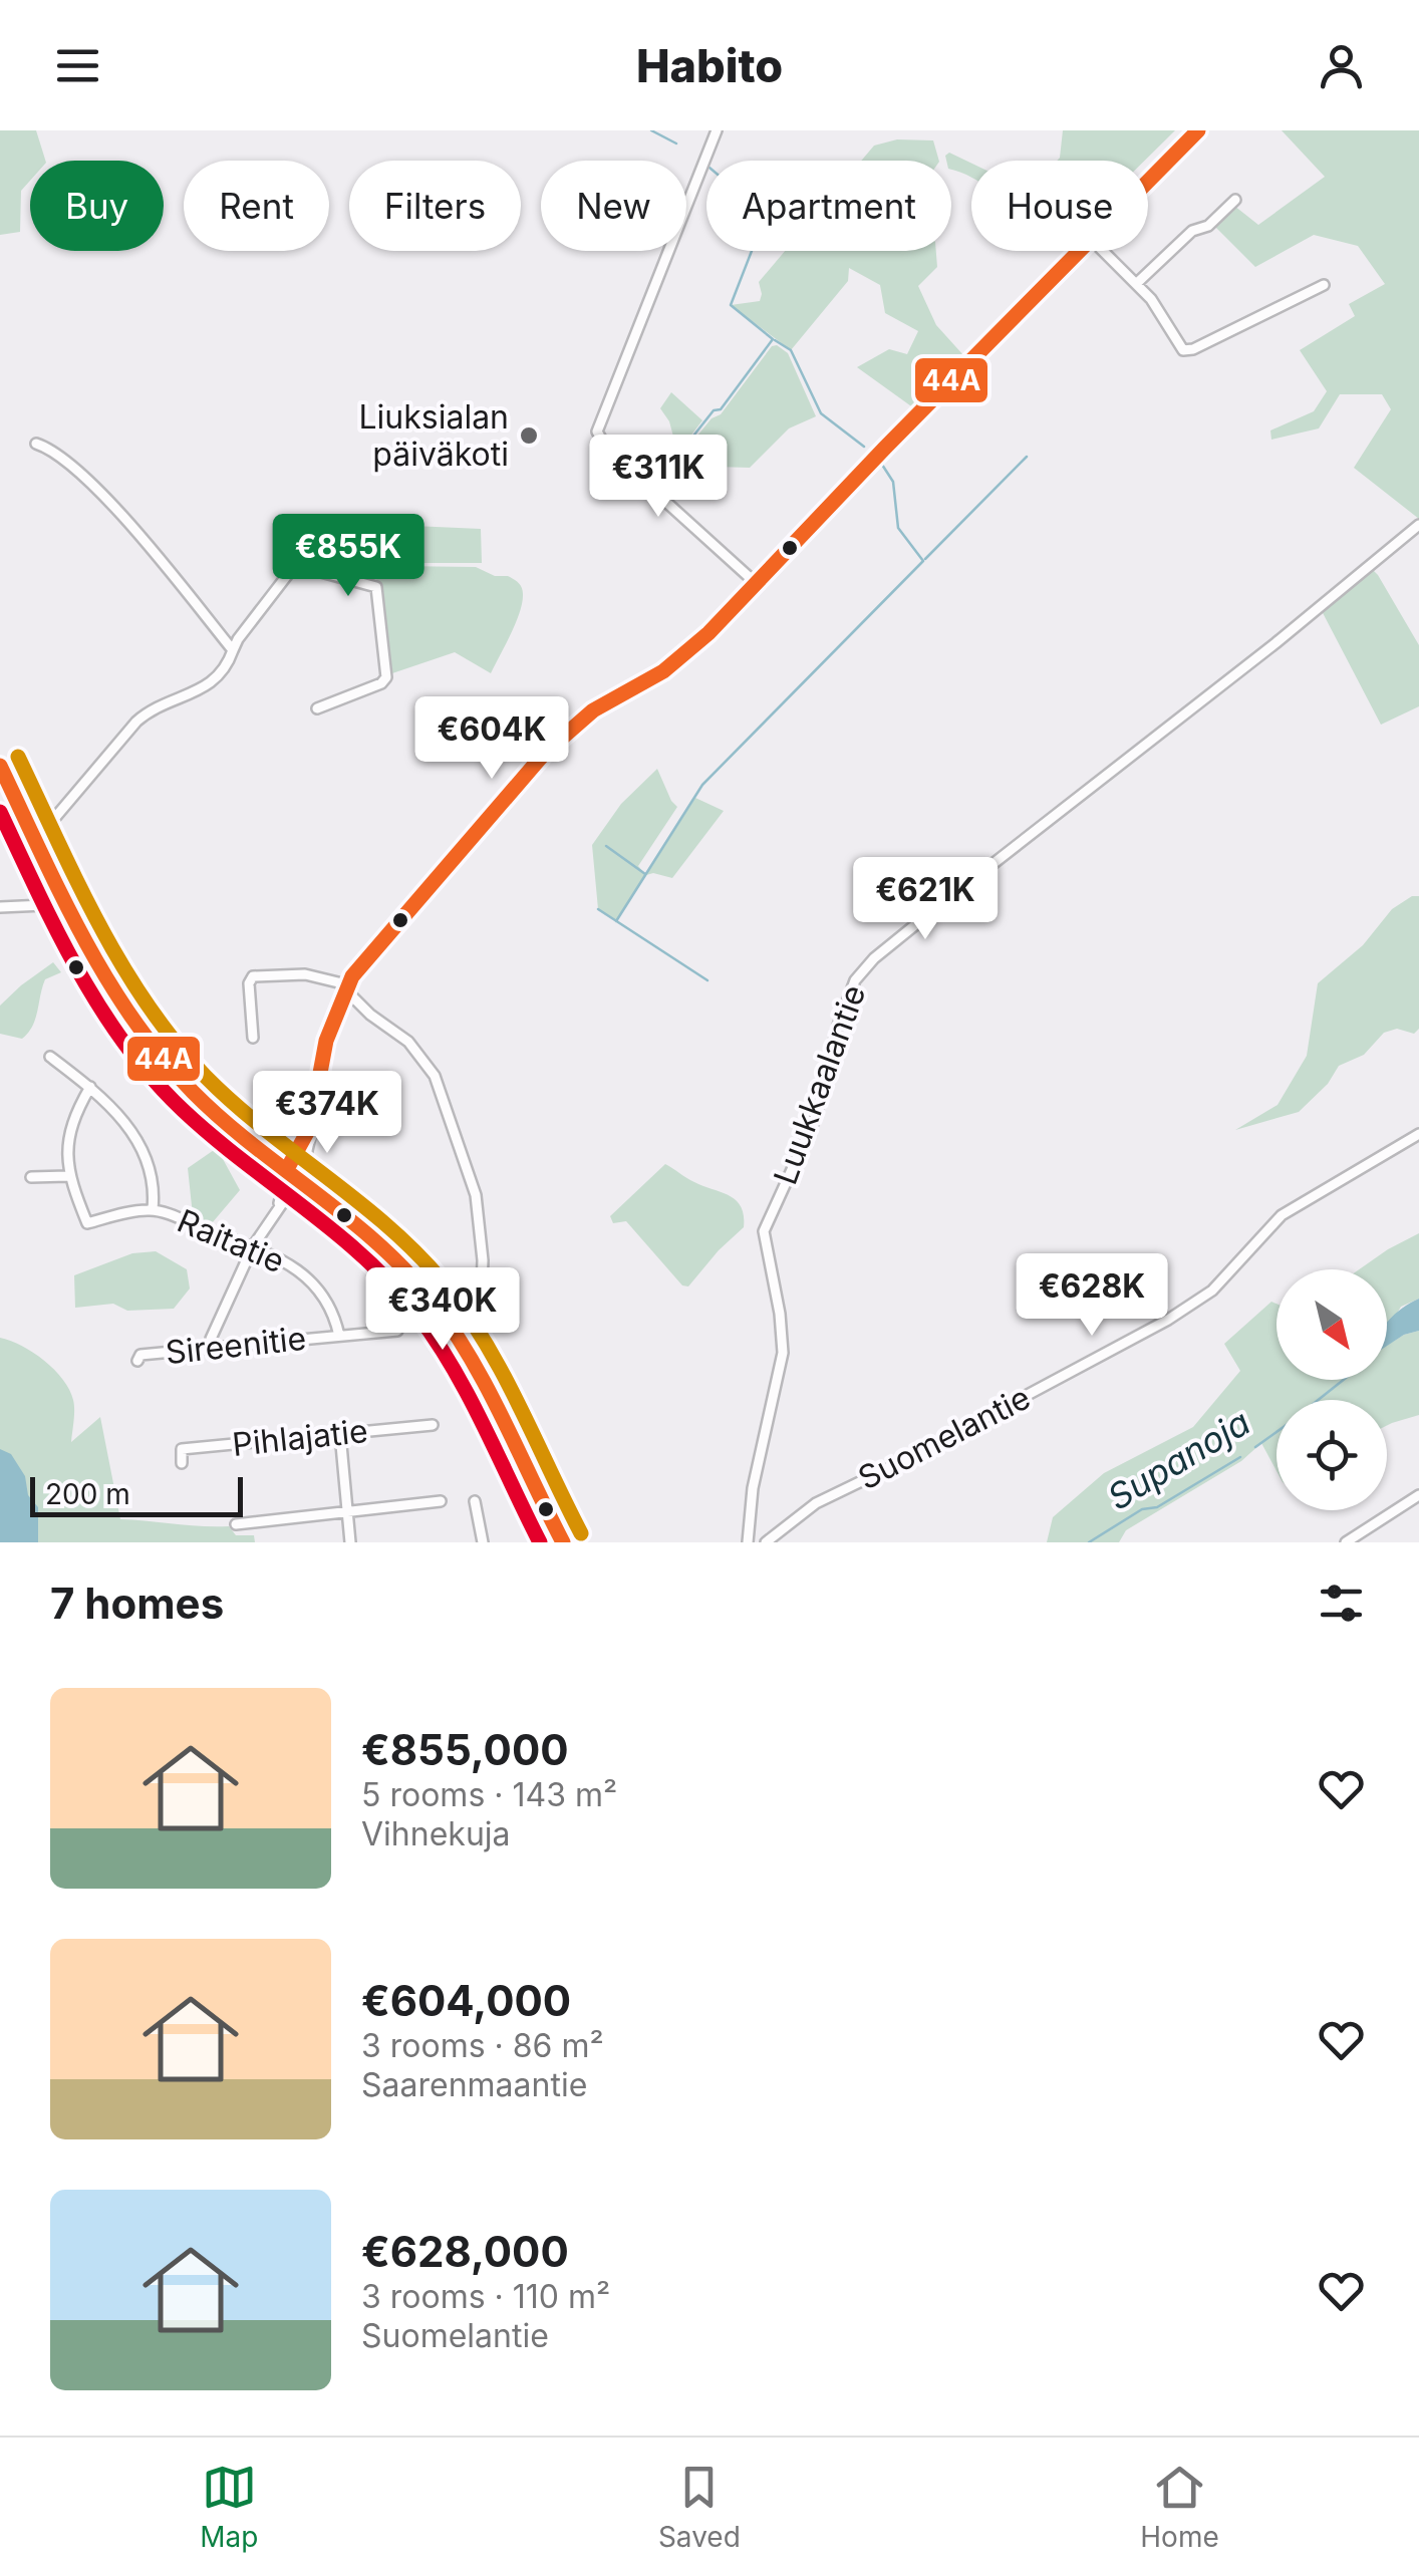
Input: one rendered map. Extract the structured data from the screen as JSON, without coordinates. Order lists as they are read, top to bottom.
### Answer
{
  "streets": {
    "street": [
      "Luukkaalantie",
      "Raitatie",
      "Sireenitie",
      "Pihlajatie",
      "Suomelantie"
    ]
  },
  "crossings": [
    ["Raitatie", "Sireenitie"]
  ],
  "water": ["Supanoja"],
  "places": ["Liuksialan päiväkoti"],
  "lines": ["transit line 44A"],
  "scale_bar": "200 m",
  "north": "bottom right",
  "page": {
    "header": "Habito",
    "chip": [
      "Buy",
      "Rent",
      "Filters",
      "New",
      "Apartment",
      "House"
    ],
    "price": [
      "€311K",
      "€855K",
      "€604K",
      "€621K",
      "€374K",
      "€628K",
      "€340K"
    ],
    "scale": "200 m",
    "heading": "7 homes",
    "list": [
      {
        "name": "€855,000",
        "note": "5 rooms · 143 m² · Vihnekuja"
      },
      {
        "name": "€604,000",
        "note": "3 rooms · 86 m² · Saarenmaantie"
      },
      {
        "name": "€628,000",
        "note": "3 rooms · 110 m² · Suomelantie"
      }
    ],
    "tabs": ["Map", "Saved", "Home"]
  }
}
